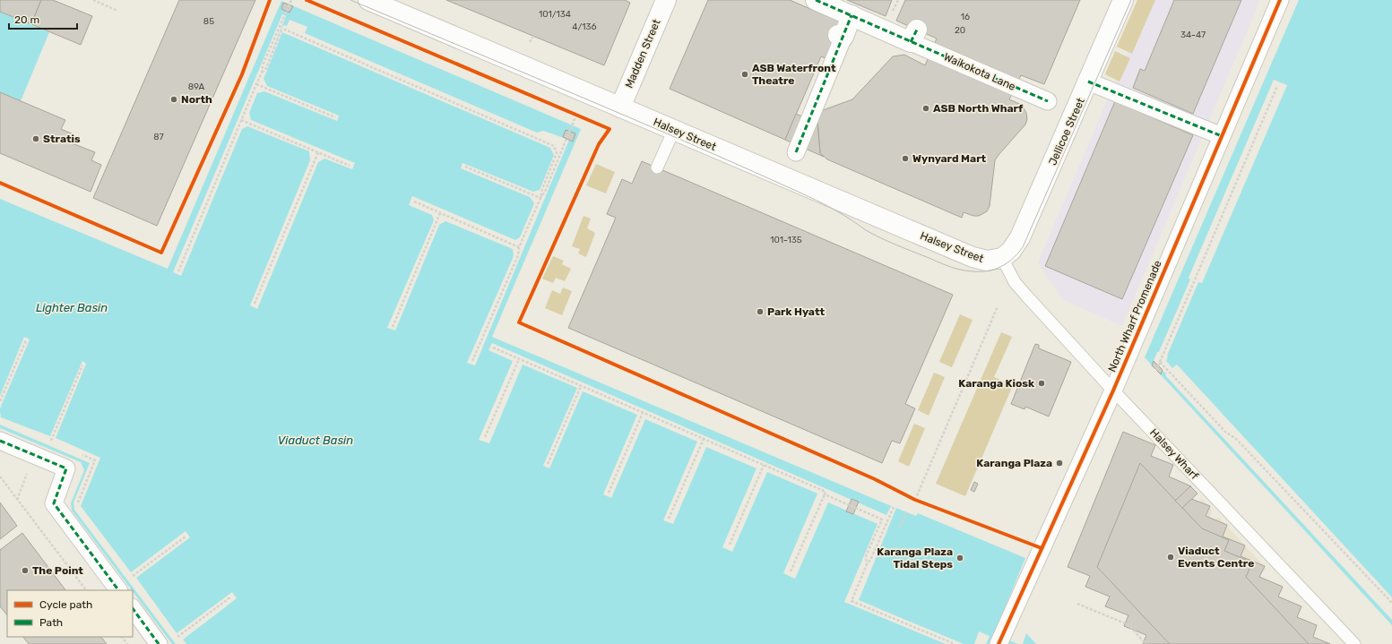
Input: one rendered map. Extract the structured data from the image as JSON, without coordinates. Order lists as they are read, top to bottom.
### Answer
{
  "streets": {
    "main road": [
      "Madden Street",
      "Waikokota Lane",
      "Jellicoe Street",
      "Halsey Street"
    ],
    "street": ["North Wharf Promenade"],
    "lane": ["Halsey Wharf"]
  },
  "crossings": [
    ["Madden Street", "Halsey Street"],
    ["Jellicoe Street", "Halsey Street"],
    ["Jellicoe Street", "Halsey Wharf"],
    ["Halsey Street", "Halsey Wharf"],
    ["North Wharf Promenade", "Halsey Wharf"]
  ],
  "water": ["Lighter Basin", "Viaduct Basin"],
  "places": [
    "ASB Waterfront Theatre",
    "North",
    "ASB North Wharf",
    "Stratis",
    "Wynyard Mart",
    "Park Hyatt",
    "Karanga Kiosk",
    "Karanga Plaza",
    "Viaduct Events Centre",
    "Karanga Plaza Tidal Steps",
    "The Point"
  ],
  "house_numbers": [
    "101/134",
    "16",
    "85",
    "4/136",
    "20",
    "34-47",
    "89A",
    "87",
    "101-135"
  ],
  "legend": ["Cycle path", "Path"],
  "scale_bar": "20 m"
}
